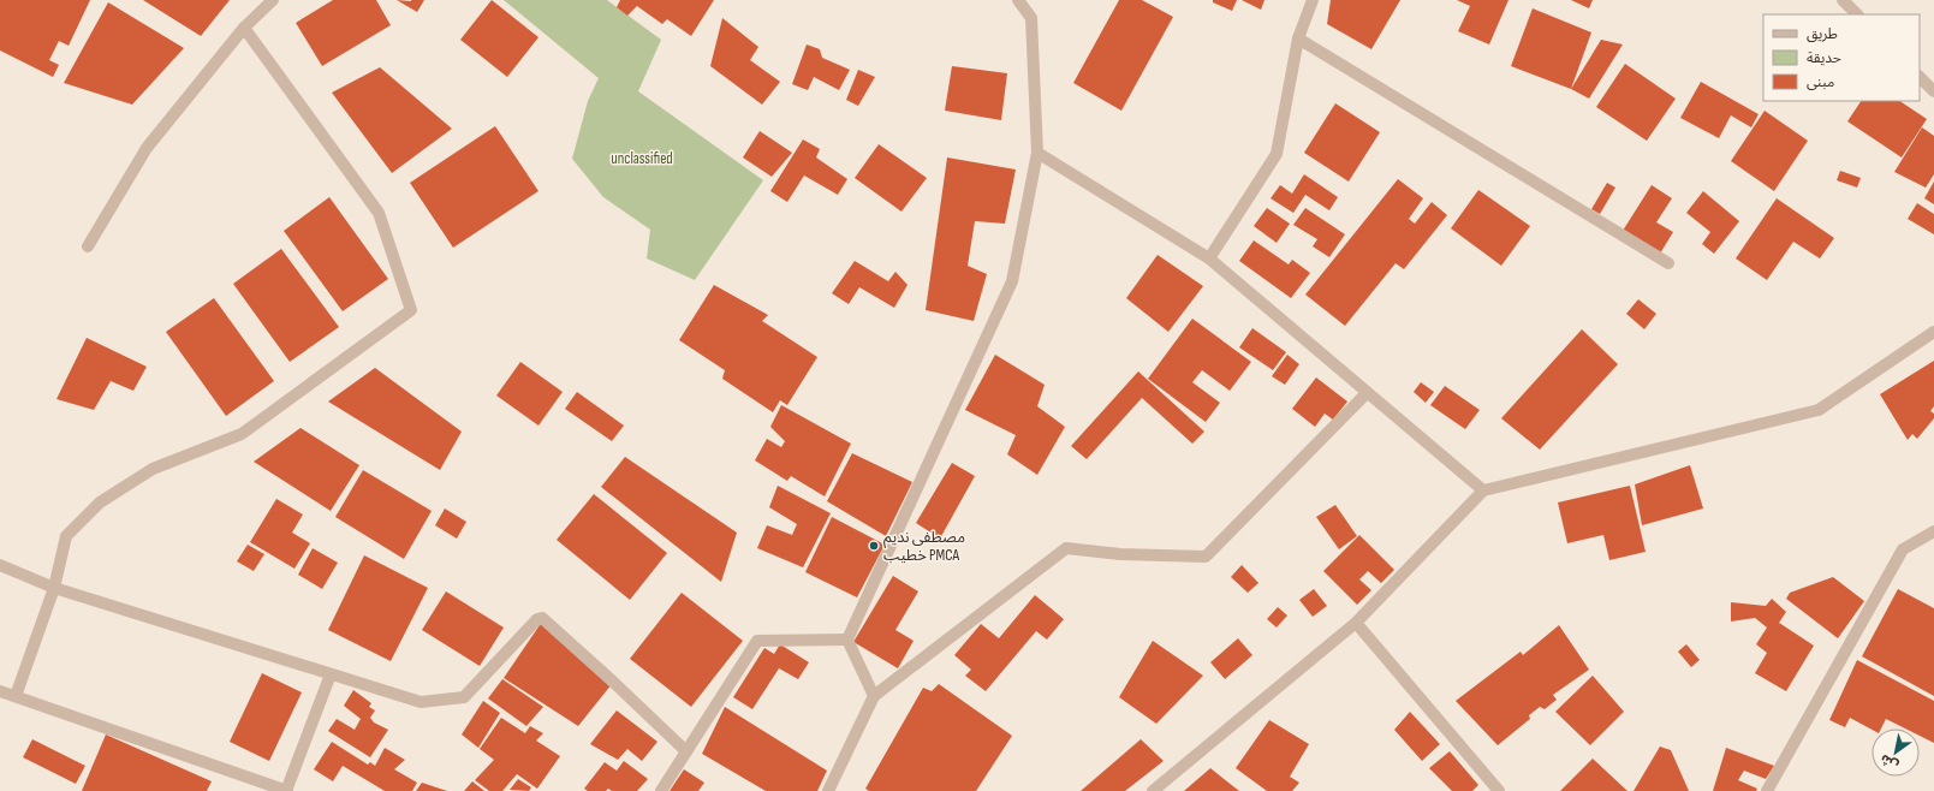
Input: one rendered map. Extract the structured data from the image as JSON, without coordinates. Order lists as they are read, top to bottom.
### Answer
{
  "parks": ["unclassified"],
  "places": ["مصطفى نديم خطيب PMCA"],
  "legend": ["طريق", "حديقة", "مبنى"],
  "north": "bottom left"
}
